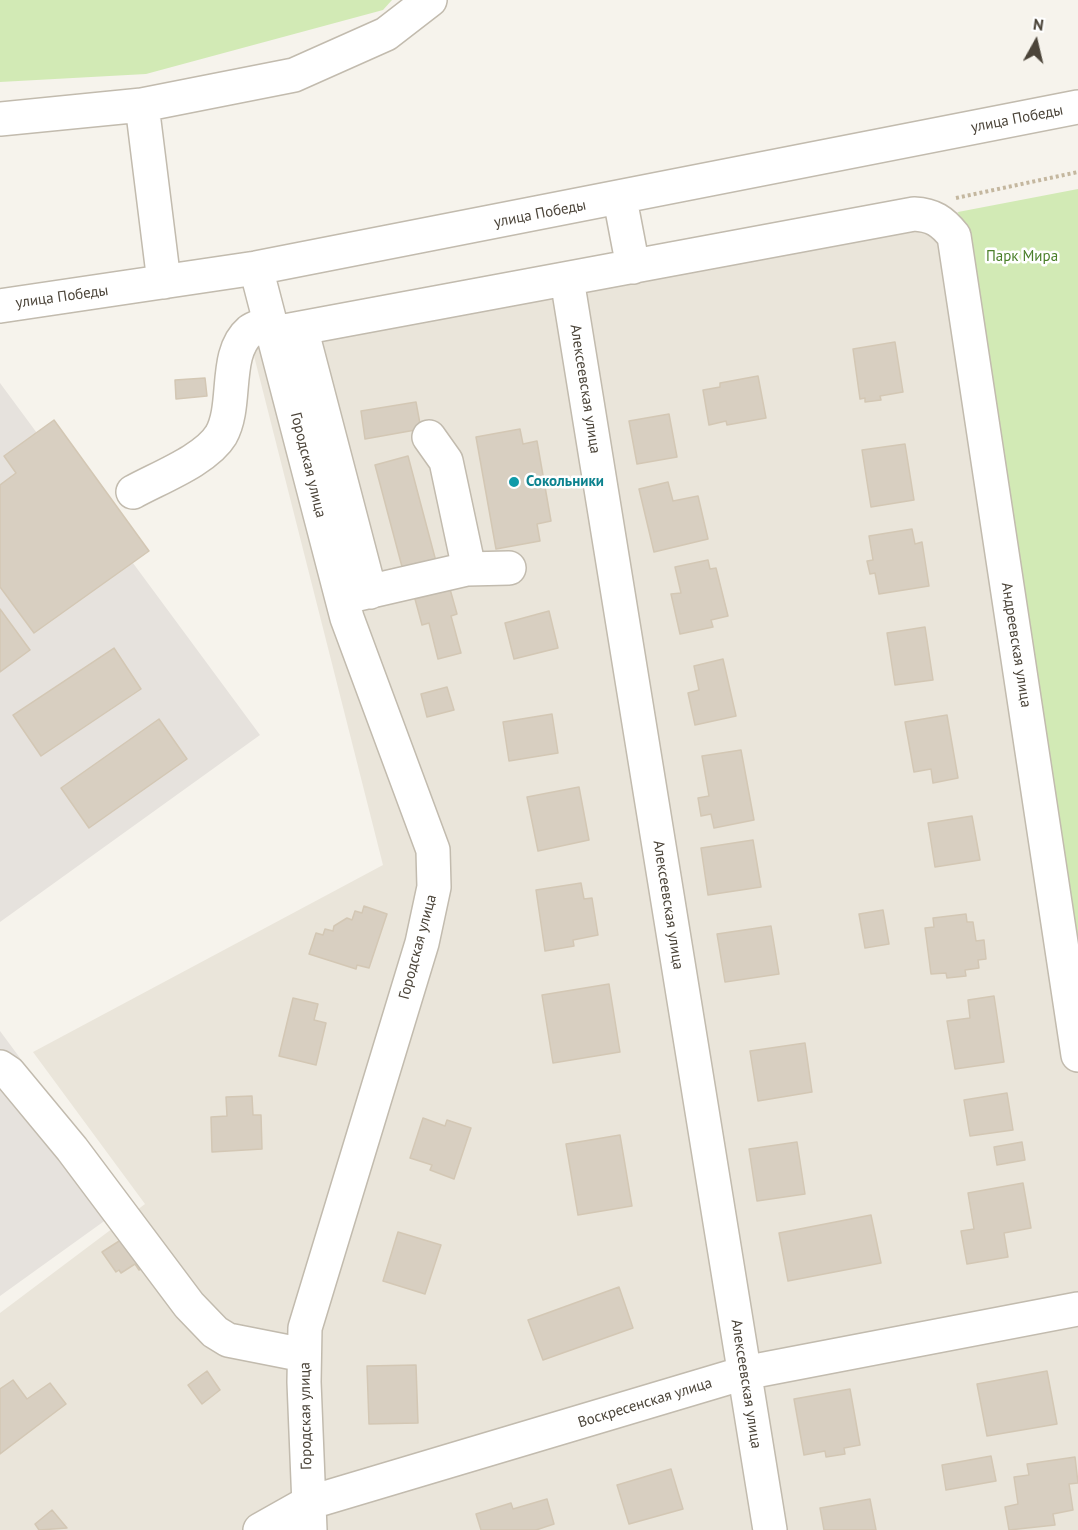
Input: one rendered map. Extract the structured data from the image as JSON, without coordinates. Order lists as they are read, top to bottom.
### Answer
{
  "streets": {
    "street": [
      "улица Победы",
      "Алексеевская улица",
      "Городская улица",
      "Андреевская улица",
      "Воскресенская улица"
    ]
  },
  "crossings": [
    ["улица Победы", "Городская улица"],
    ["Алексеевская улица", "Воскресенская улица"],
    ["Городская улица", "Воскресенская улица"]
  ],
  "parks": ["Парк Мира"],
  "places": ["Сокольники"],
  "north": "top"
}
